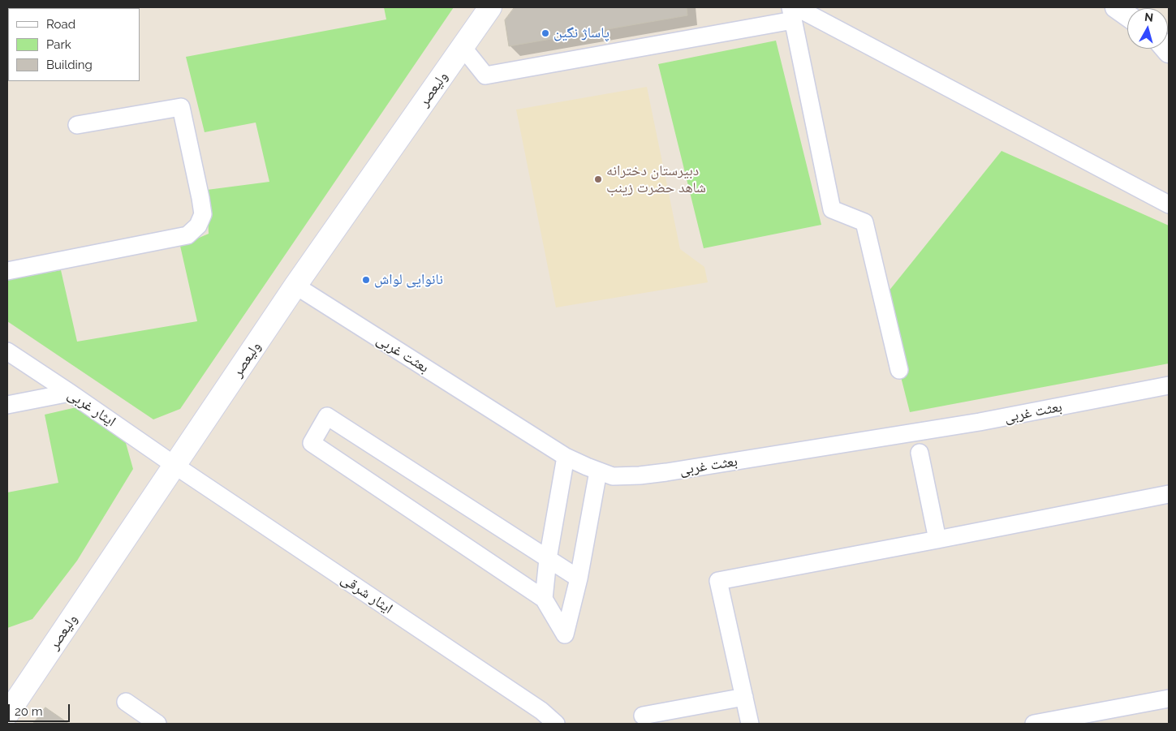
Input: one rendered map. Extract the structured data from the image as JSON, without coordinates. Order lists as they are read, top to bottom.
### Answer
{
  "streets": {
    "main road": ["ولیعصر"],
    "street": ["بعثت غربی", "ایثار غربی", "ایثار شرقی"]
  },
  "crossings": [
    ["ولیعصر", "بعثت غربی"],
    ["ولیعصر", "ایثار غربی"],
    ["ولیعصر", "ایثار شرقی"],
    ["ایثار غربی", "ایثار شرقی"]
  ],
  "places": ["پاساژ نگین", "دبیرستان دخترانه شاهد حضرت زینب", "نانوایی لواش"],
  "legend": ["Road", "Park", "Building"],
  "scale_bar": "20 m",
  "north": "top"
}
